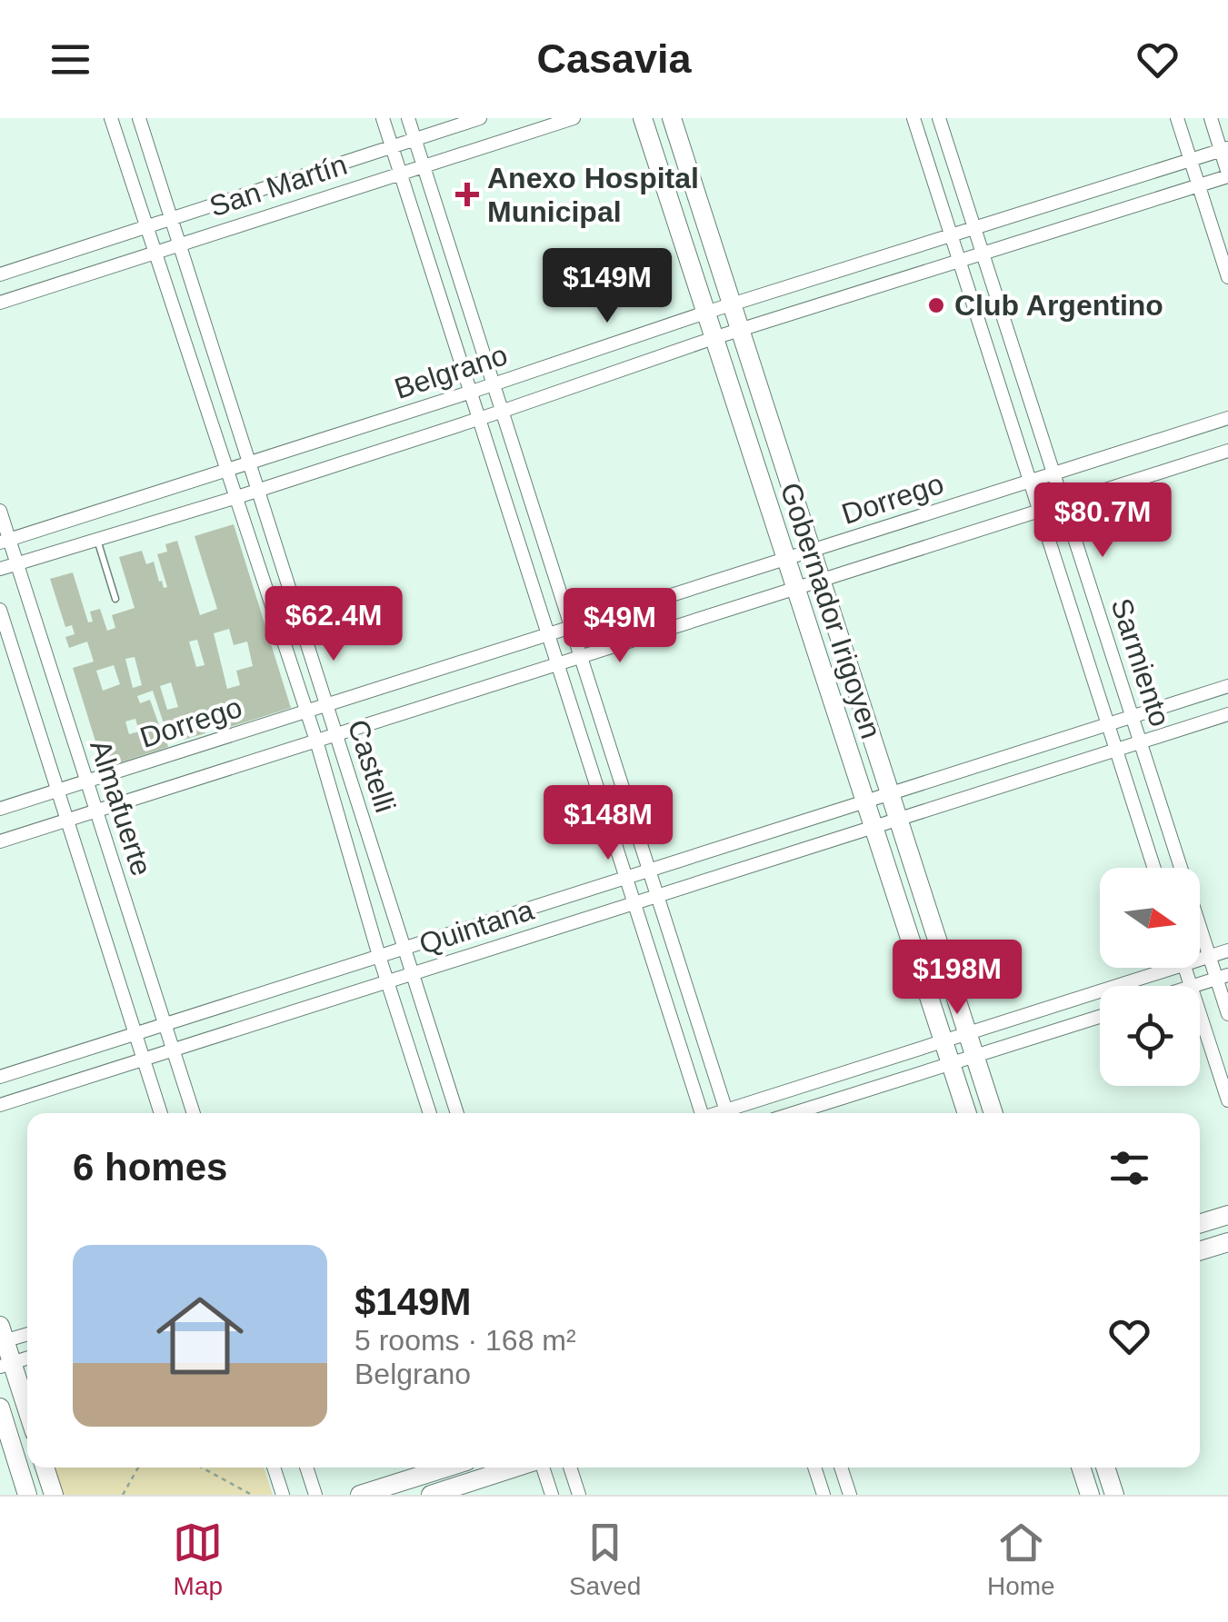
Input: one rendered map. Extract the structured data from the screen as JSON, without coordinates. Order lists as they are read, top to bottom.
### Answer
{
  "streets": {
    "street": [
      "San Martín",
      "Belgrano",
      "Dorrego",
      "Gobernador Irigoyen",
      "Sarmiento",
      "Castelli",
      "Almafuerte",
      "Quintana"
    ]
  },
  "crossings": [
    ["San Martín", "Castelli"],
    ["Belgrano", "Gobernador Irigoyen"],
    ["Belgrano", "Sarmiento"],
    ["Belgrano", "Castelli"],
    ["Belgrano", "Almafuerte"],
    ["Dorrego", "Gobernador Irigoyen"],
    ["Dorrego", "Sarmiento"],
    ["Dorrego", "Castelli"],
    ["Dorrego", "Almafuerte"],
    ["Gobernador Irigoyen", "Quintana"],
    ["Sarmiento", "Quintana"],
    ["Castelli", "Quintana"],
    ["Almafuerte", "Quintana"]
  ],
  "places": {
    "health": ["Anexo Hospital Municipal"],
    "other": ["Club Argentino"]
  },
  "north": "right",
  "page": {
    "header": "Casavia",
    "price": [
      "$149M",
      "$80.7M",
      "$62.4M",
      "$49M",
      "$148M",
      "$198M"
    ],
    "heading": "6 homes",
    "list": [
      {
        "name": "$149M",
        "note": "5 rooms · 168 m² · Belgrano"
      }
    ],
    "tabs": ["Map", "Saved", "Home"]
  }
}
